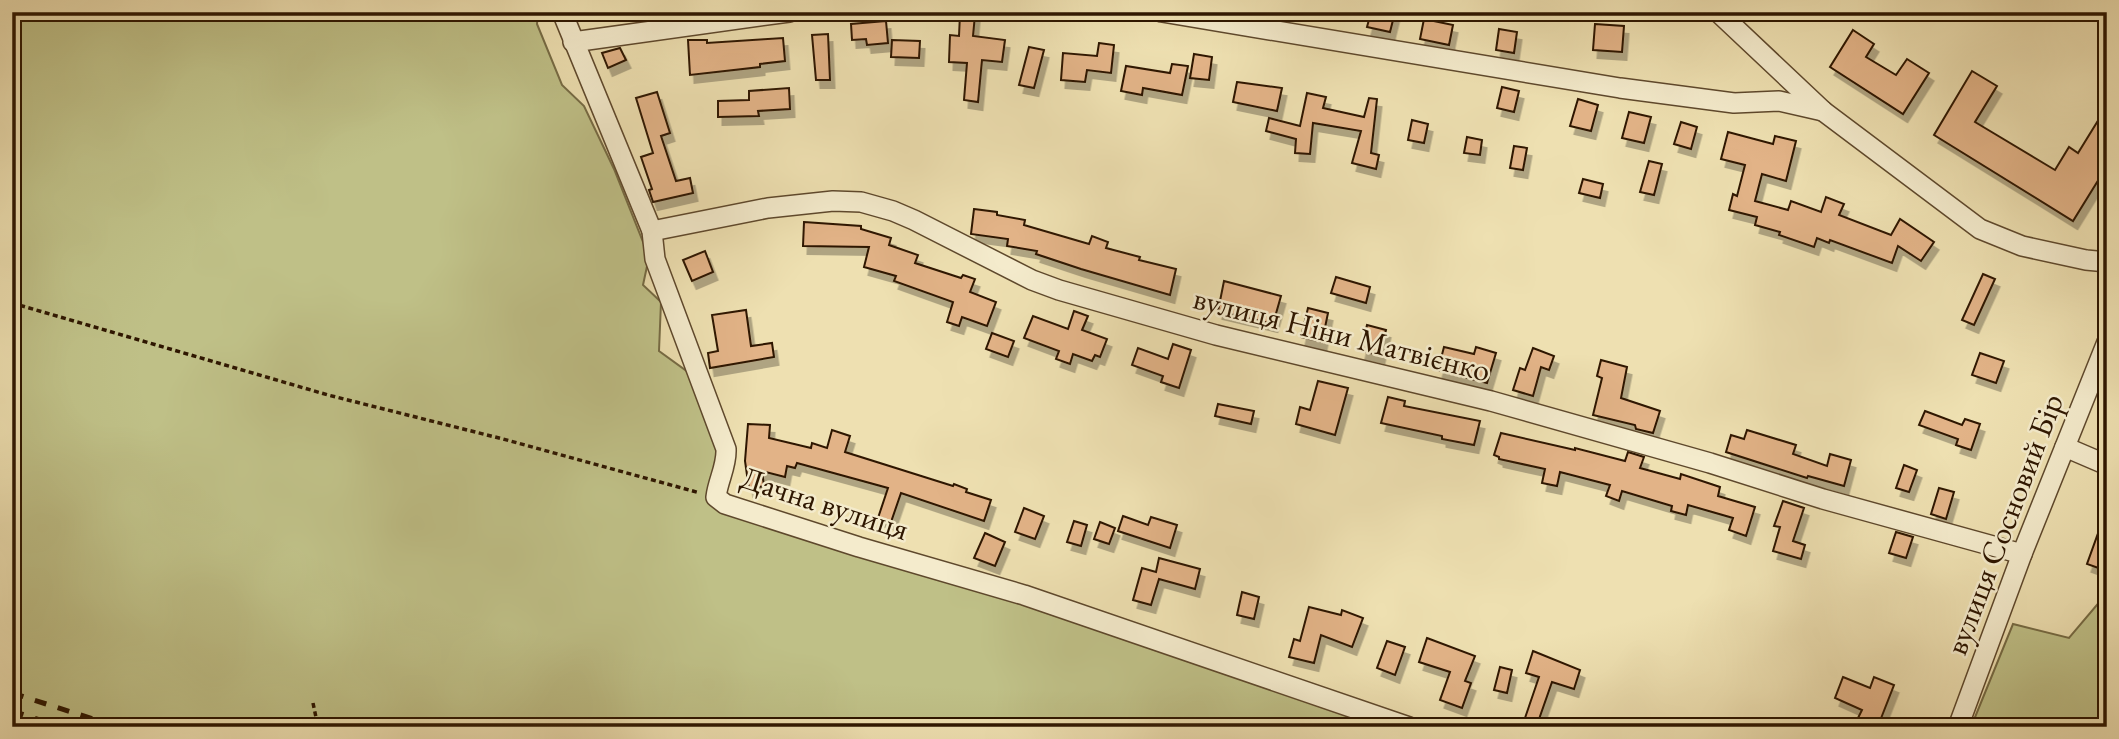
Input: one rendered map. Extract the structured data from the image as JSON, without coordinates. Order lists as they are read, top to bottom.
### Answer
{
  "streets": {
    "street": ["вулиця Ніни Матвієнко", "Дачна вулиця", "вулиця Сосновий Бір"]
  },
  "crossings": [
    ["вулиця Ніни Матвієнко", "Дачна вулиця"],
    ["вулиця Ніни Матвієнко", "вулиця Сосновий Бір"]
  ]
}
